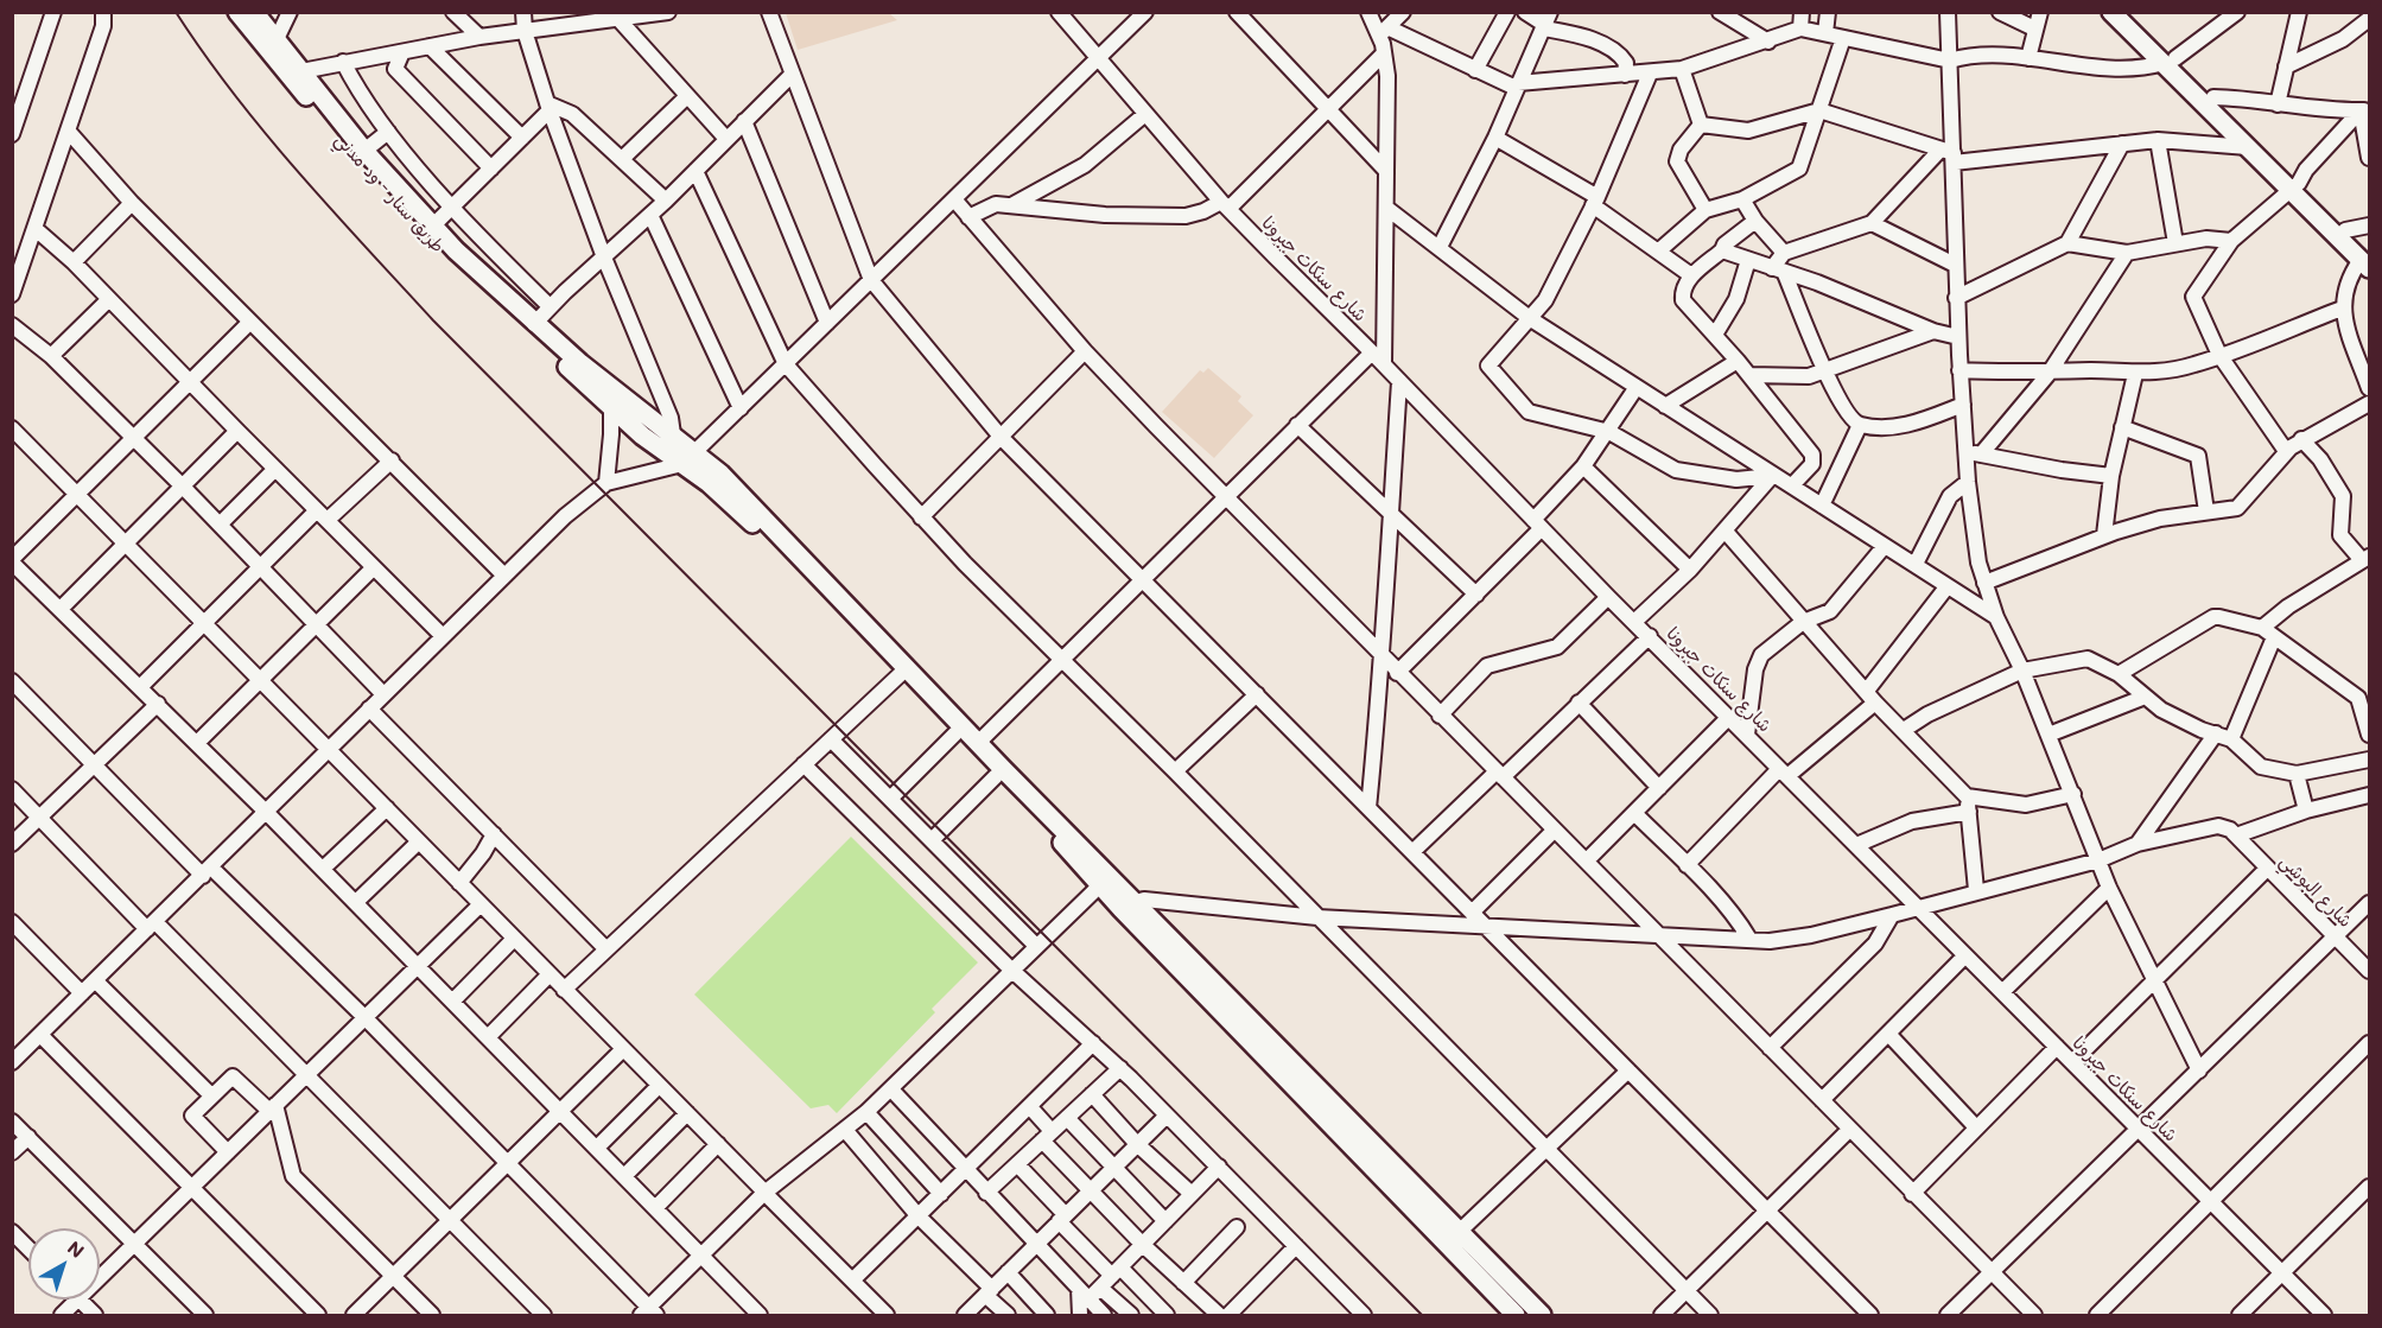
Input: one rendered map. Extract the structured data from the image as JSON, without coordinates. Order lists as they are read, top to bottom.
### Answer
{
  "streets": {
    "main road": ["طريق سنار - ود مدني"],
    "street": ["شارع سنكات جبرونا", "شارع البوشي"]
  },
  "north": "top right"
}
